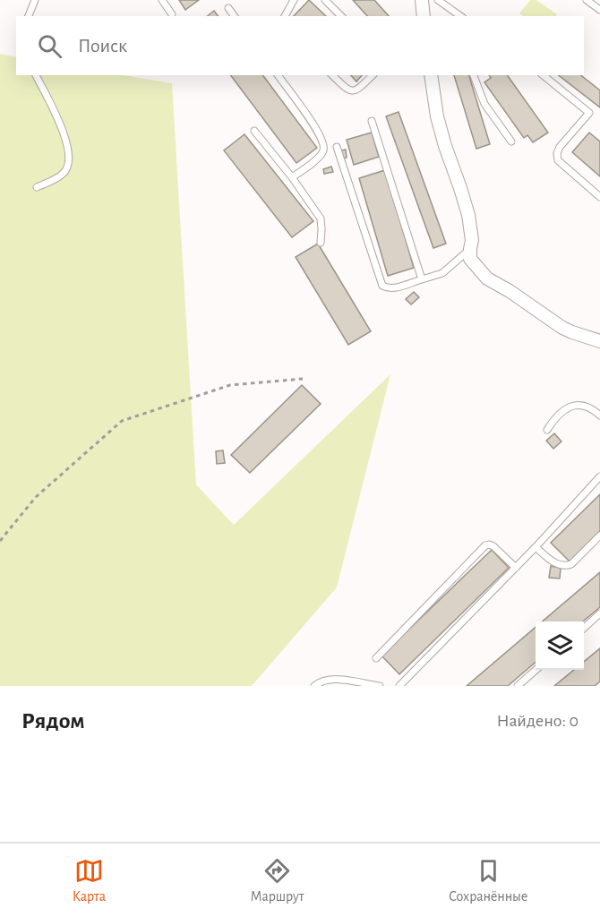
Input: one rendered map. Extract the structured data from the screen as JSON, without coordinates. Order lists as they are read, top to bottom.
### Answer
{
  "page": {
    "search": "Поиск",
    "heading": ["Рядом", "Найдено: 0"],
    "nav": ["Карта", "Маршрут", "Сохранённые"]
  }
}
